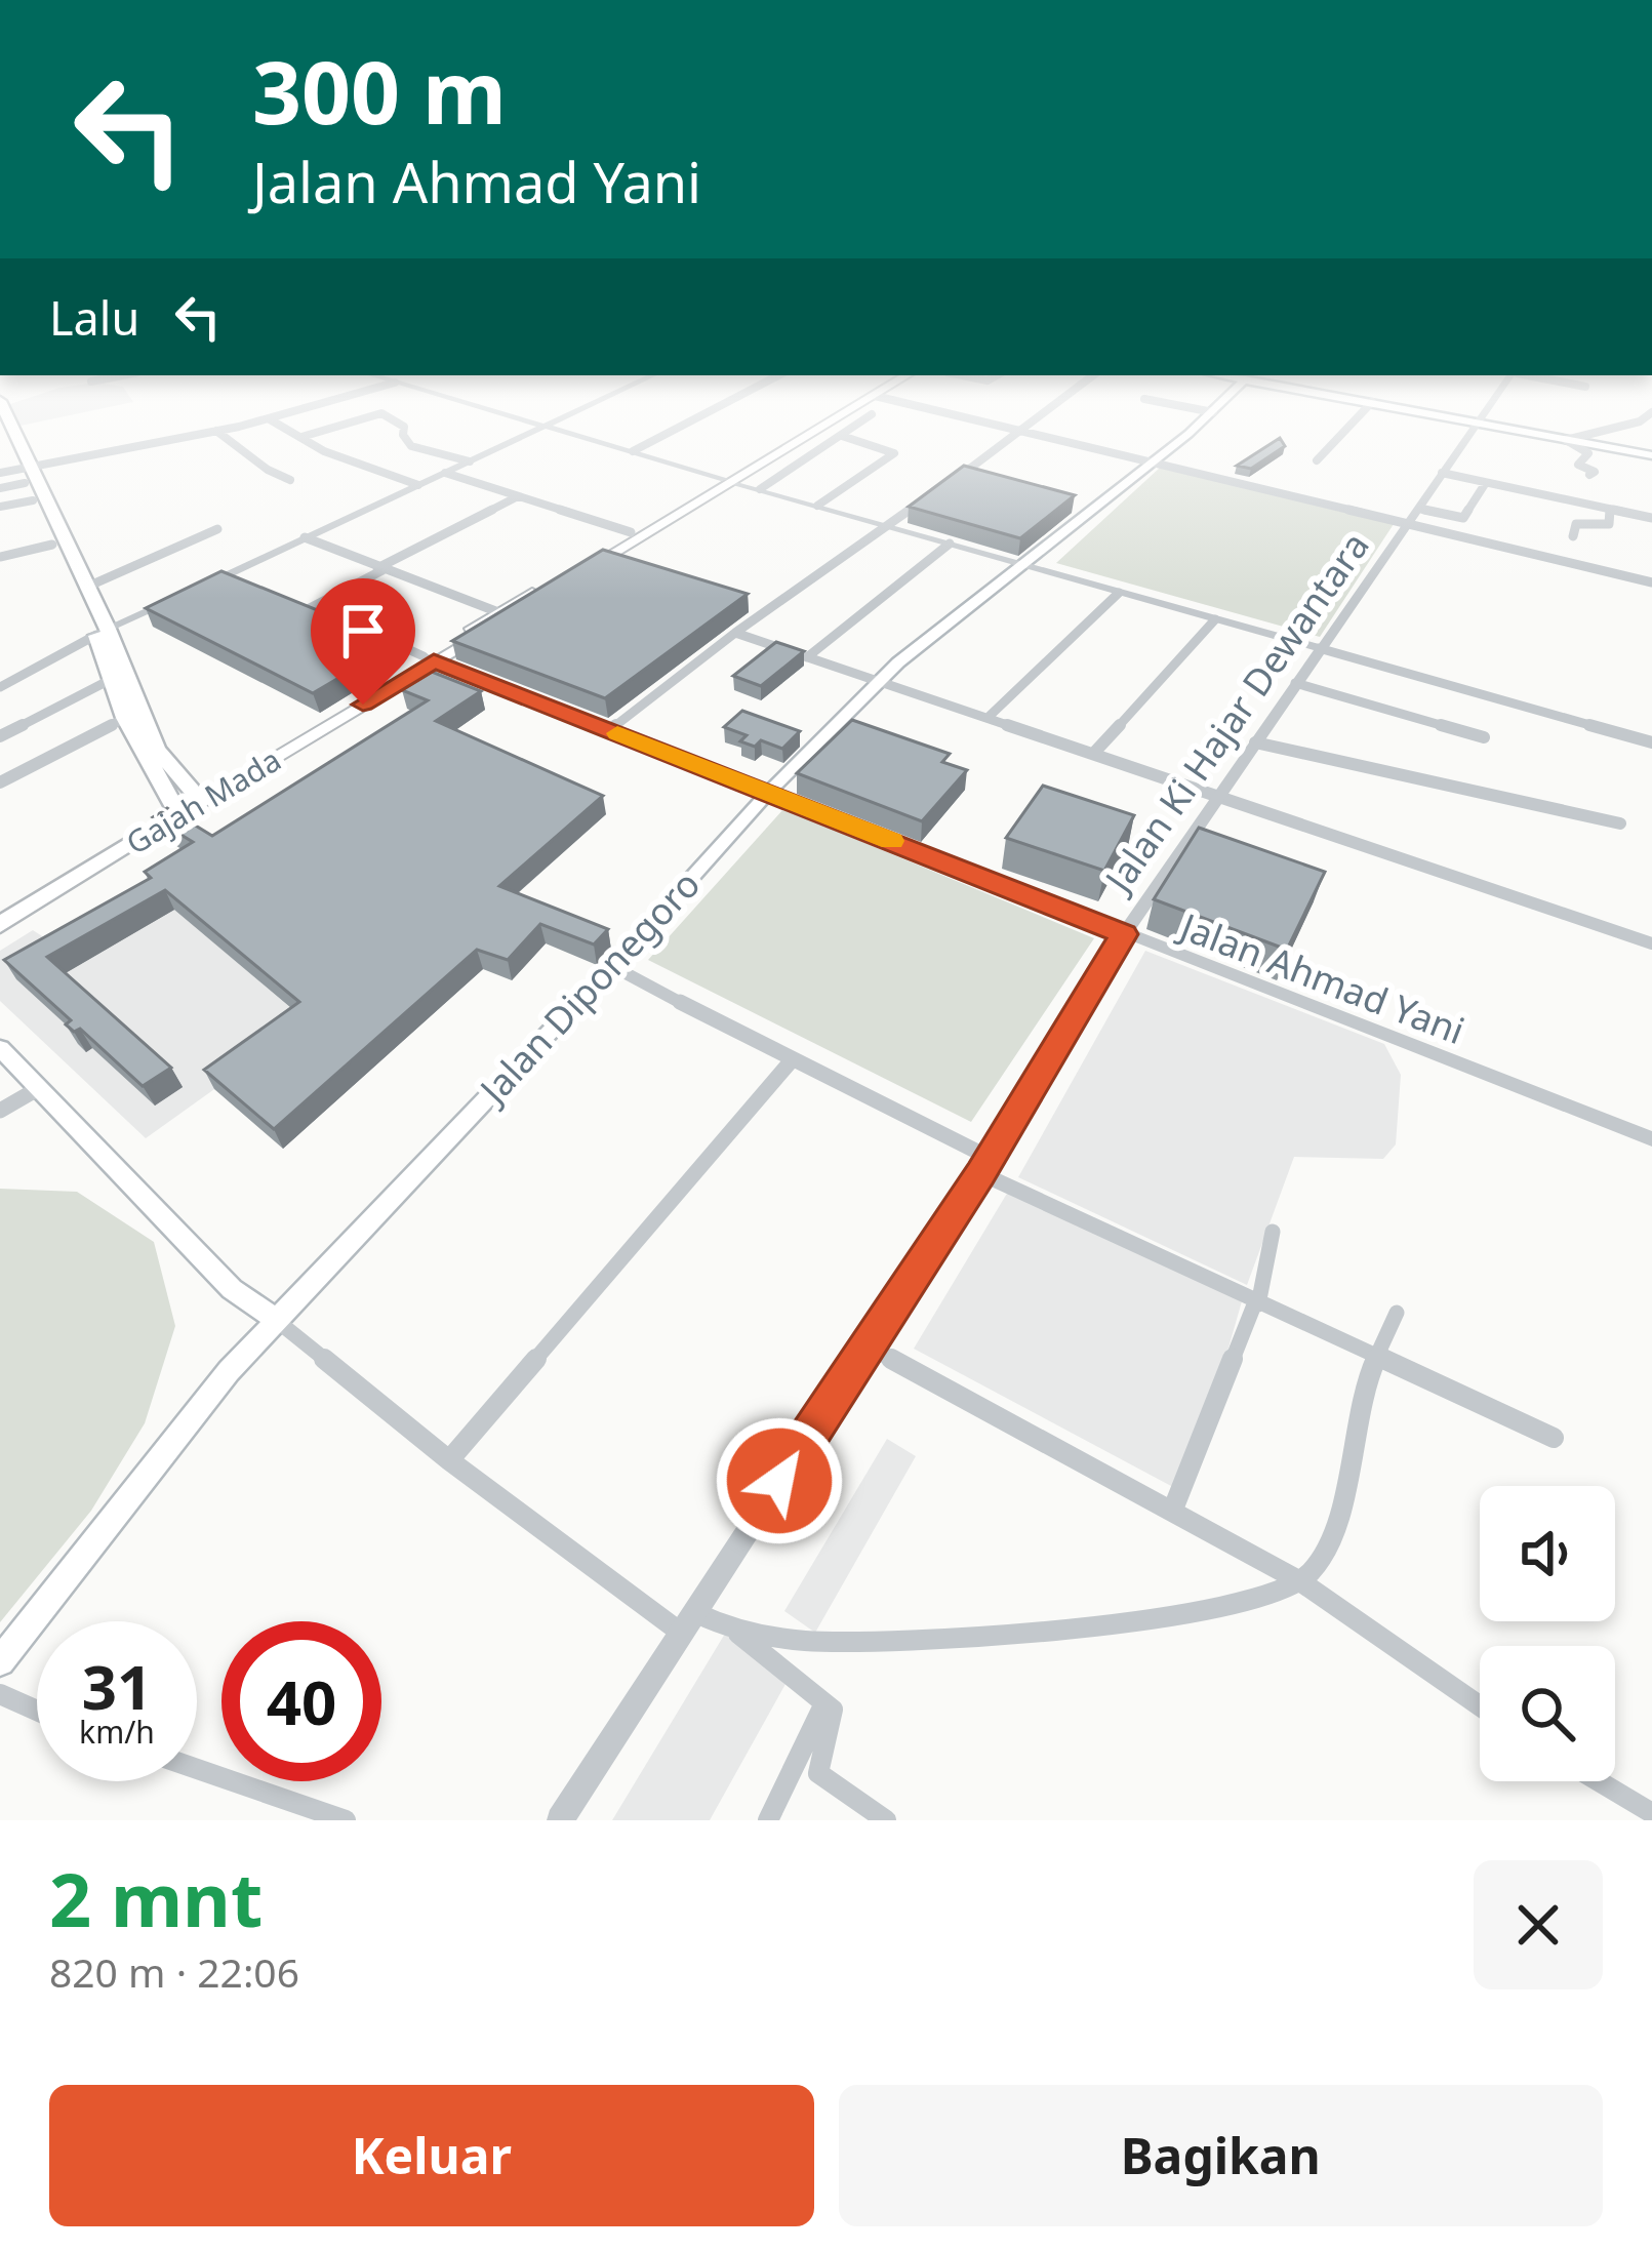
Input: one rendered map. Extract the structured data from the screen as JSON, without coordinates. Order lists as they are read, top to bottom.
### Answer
{
  "streets": {
    "highway": ["Gajah Mada"],
    "main road": ["Jalan Diponegoro"],
    "street": ["Jalan Ki Hajar Dewantara", "Jalan Ahmad Yani"]
  },
  "crossings": [
    ["Jalan Ki Hajar Dewantara", "Jalan Ahmad Yani"],
    ["Gajah Mada", "Jalan Ahmad Yani"],
    ["Jalan Ahmad Yani", "Jalan Diponegoro"]
  ],
  "page": {
    "turn": ["300 m", "Jalan Ahmad Yani"],
    "then": "Lalu",
    "speed": "31 km/h",
    "limit": "40",
    "heading": ["2 mnt", "820 m · 22:06"],
    "buttons": ["Keluar", "Bagikan"]
  }
}
